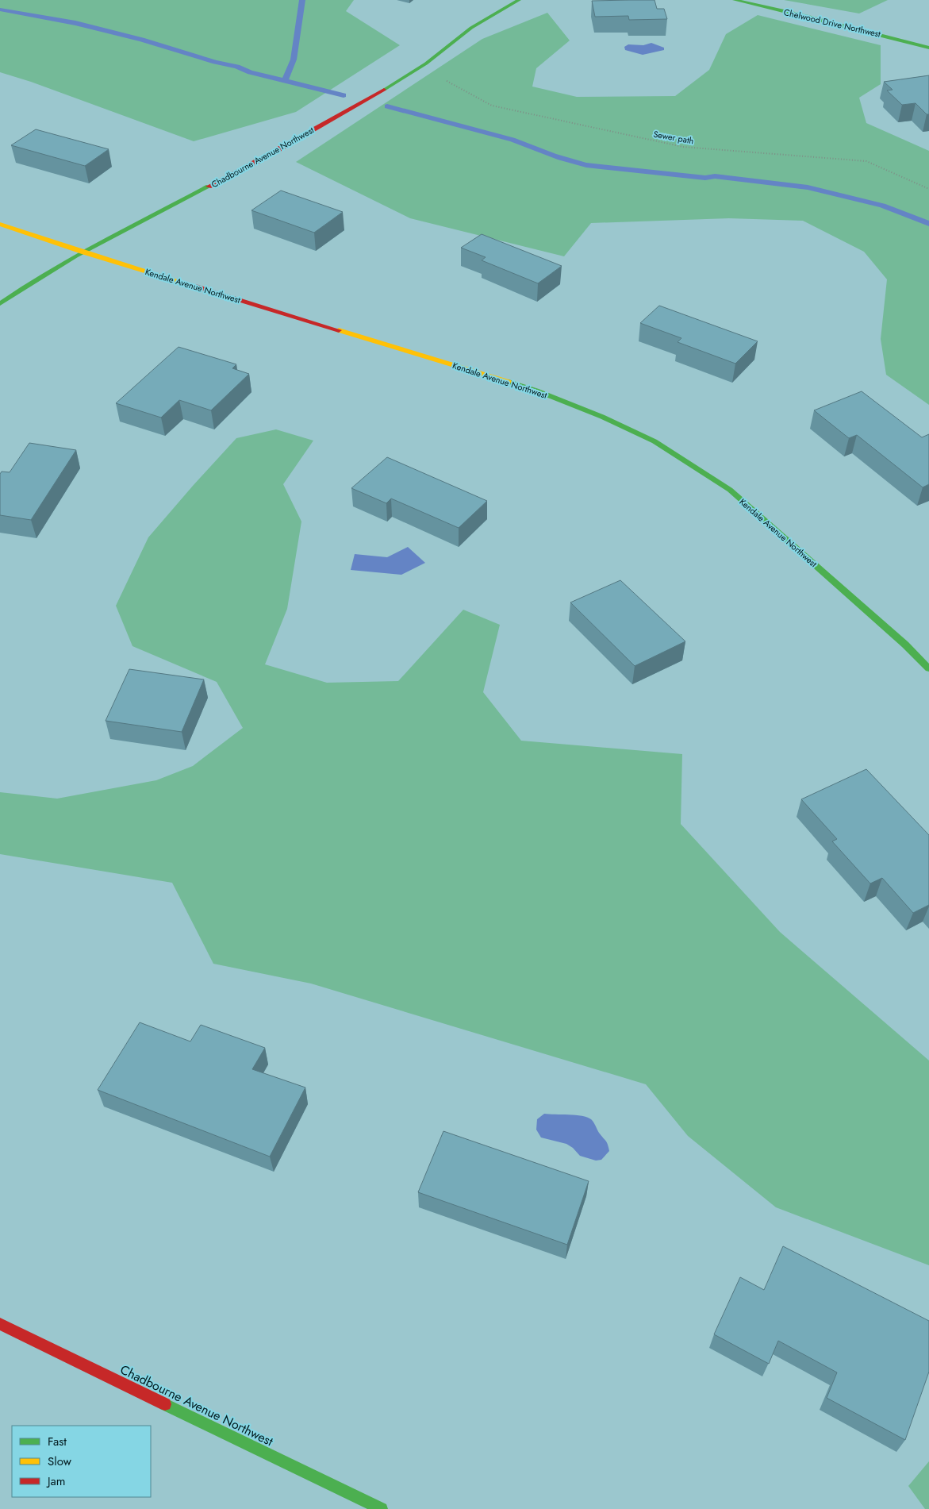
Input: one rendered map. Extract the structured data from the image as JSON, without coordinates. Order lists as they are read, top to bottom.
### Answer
{
  "streets": {
    "street": ["Chelwood Drive Northwest", "Chadbourne Avenue Northwest", "Kendale Avenue Northwest"],
    "path": ["Sewer path"]
  },
  "crossings": [
    ["Sewer path", "Chadbourne Avenue Northwest"],
    ["Chadbourne Avenue Northwest", "Kendale Avenue Northwest"]
  ],
  "legend": ["Fast", "Slow", "Jam"]
}
